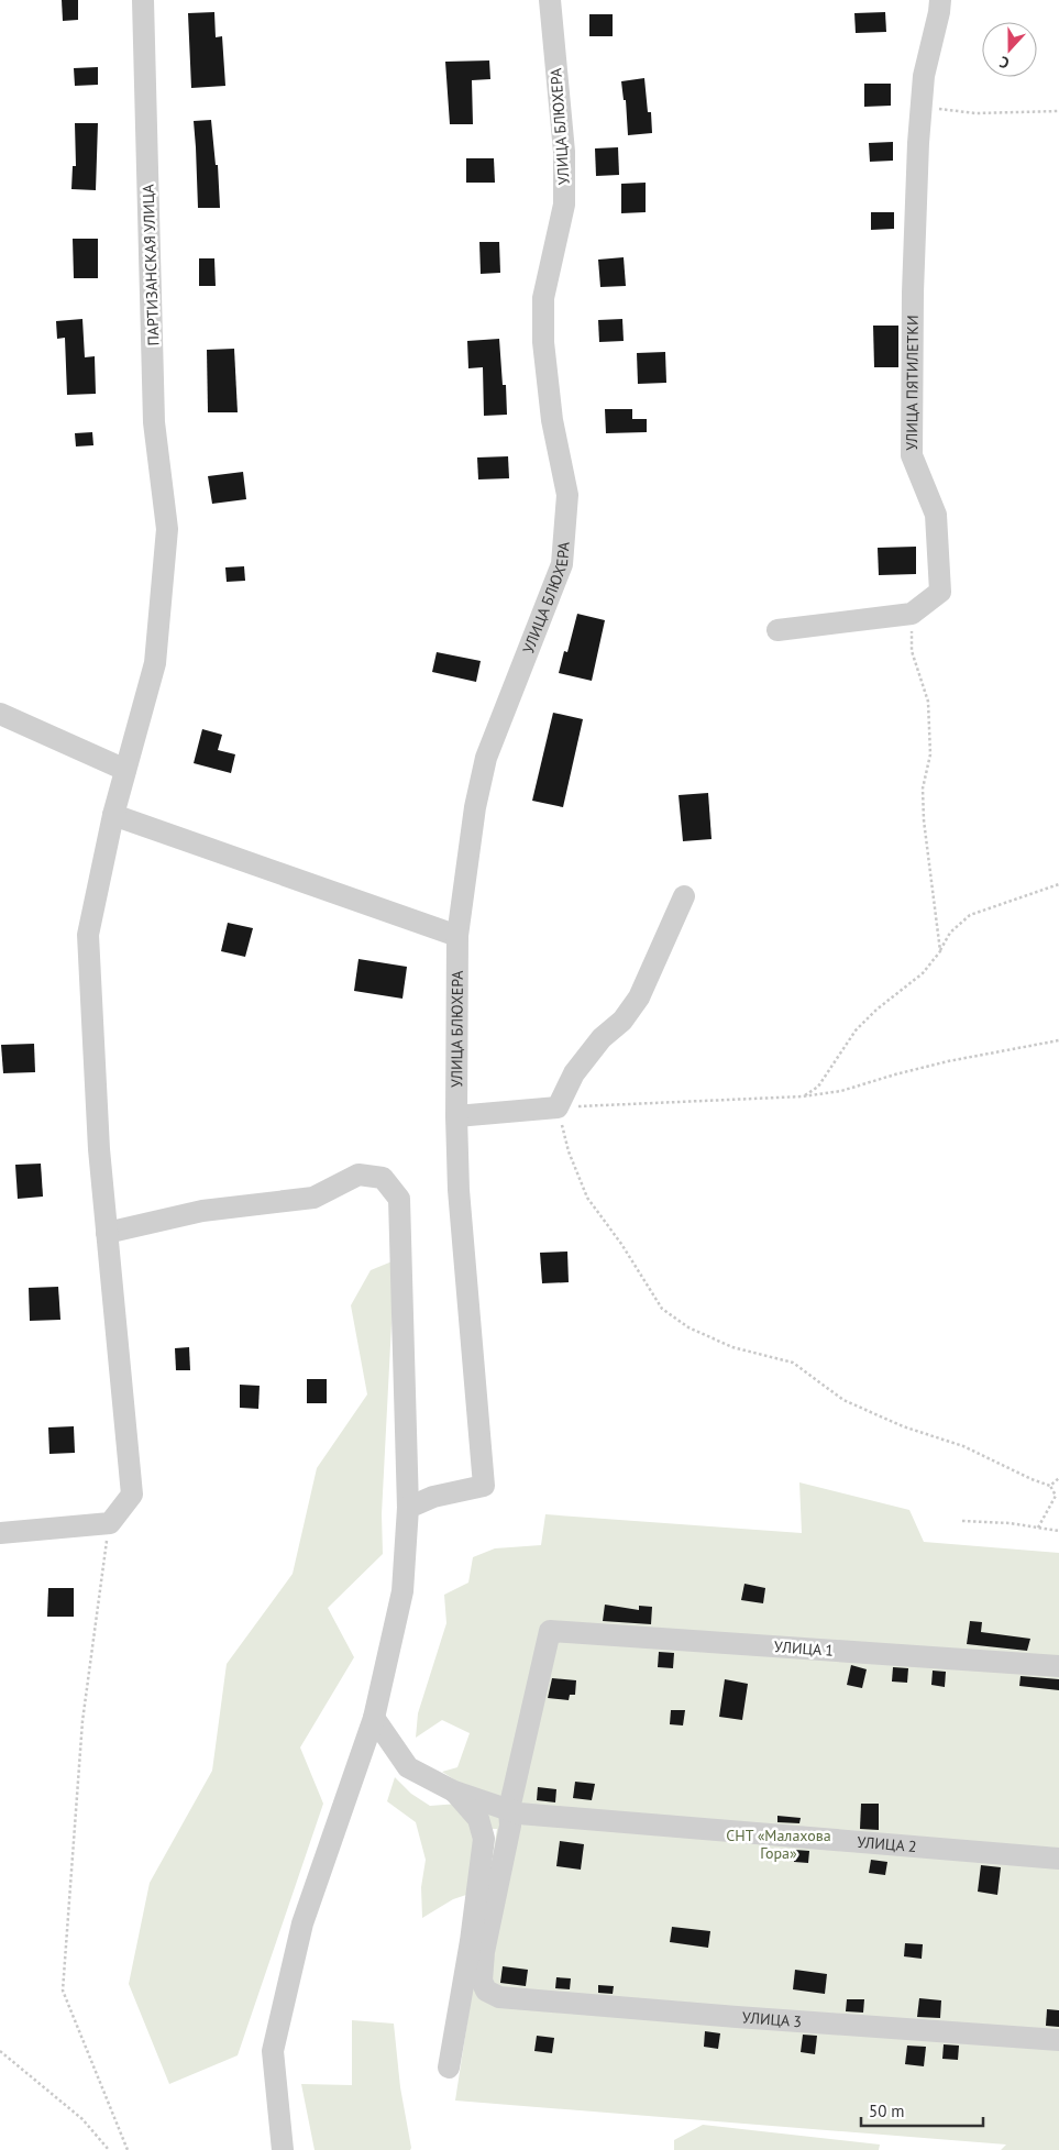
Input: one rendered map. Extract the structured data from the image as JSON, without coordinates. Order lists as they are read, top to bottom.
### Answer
{
  "streets": {
    "street": [
      "УЛИЦА БЛЮХЕРА",
      "ПАРТИЗАНСКАЯ УЛИЦА",
      "УЛИЦА ПЯТИЛЕТКИ",
      "УЛИЦА 1",
      "УЛИЦА 2",
      "УЛИЦА 3"
    ]
  },
  "crossings": [
    ["УЛИЦА 1", "УЛИЦА 2"],
    ["УЛИЦА 1", "УЛИЦА 3"],
    ["УЛИЦА 2", "УЛИЦА 3"]
  ],
  "parks": ["СНТ «Малахова Гора»"],
  "scale_bar": "50 m",
  "north": "bottom"
}
